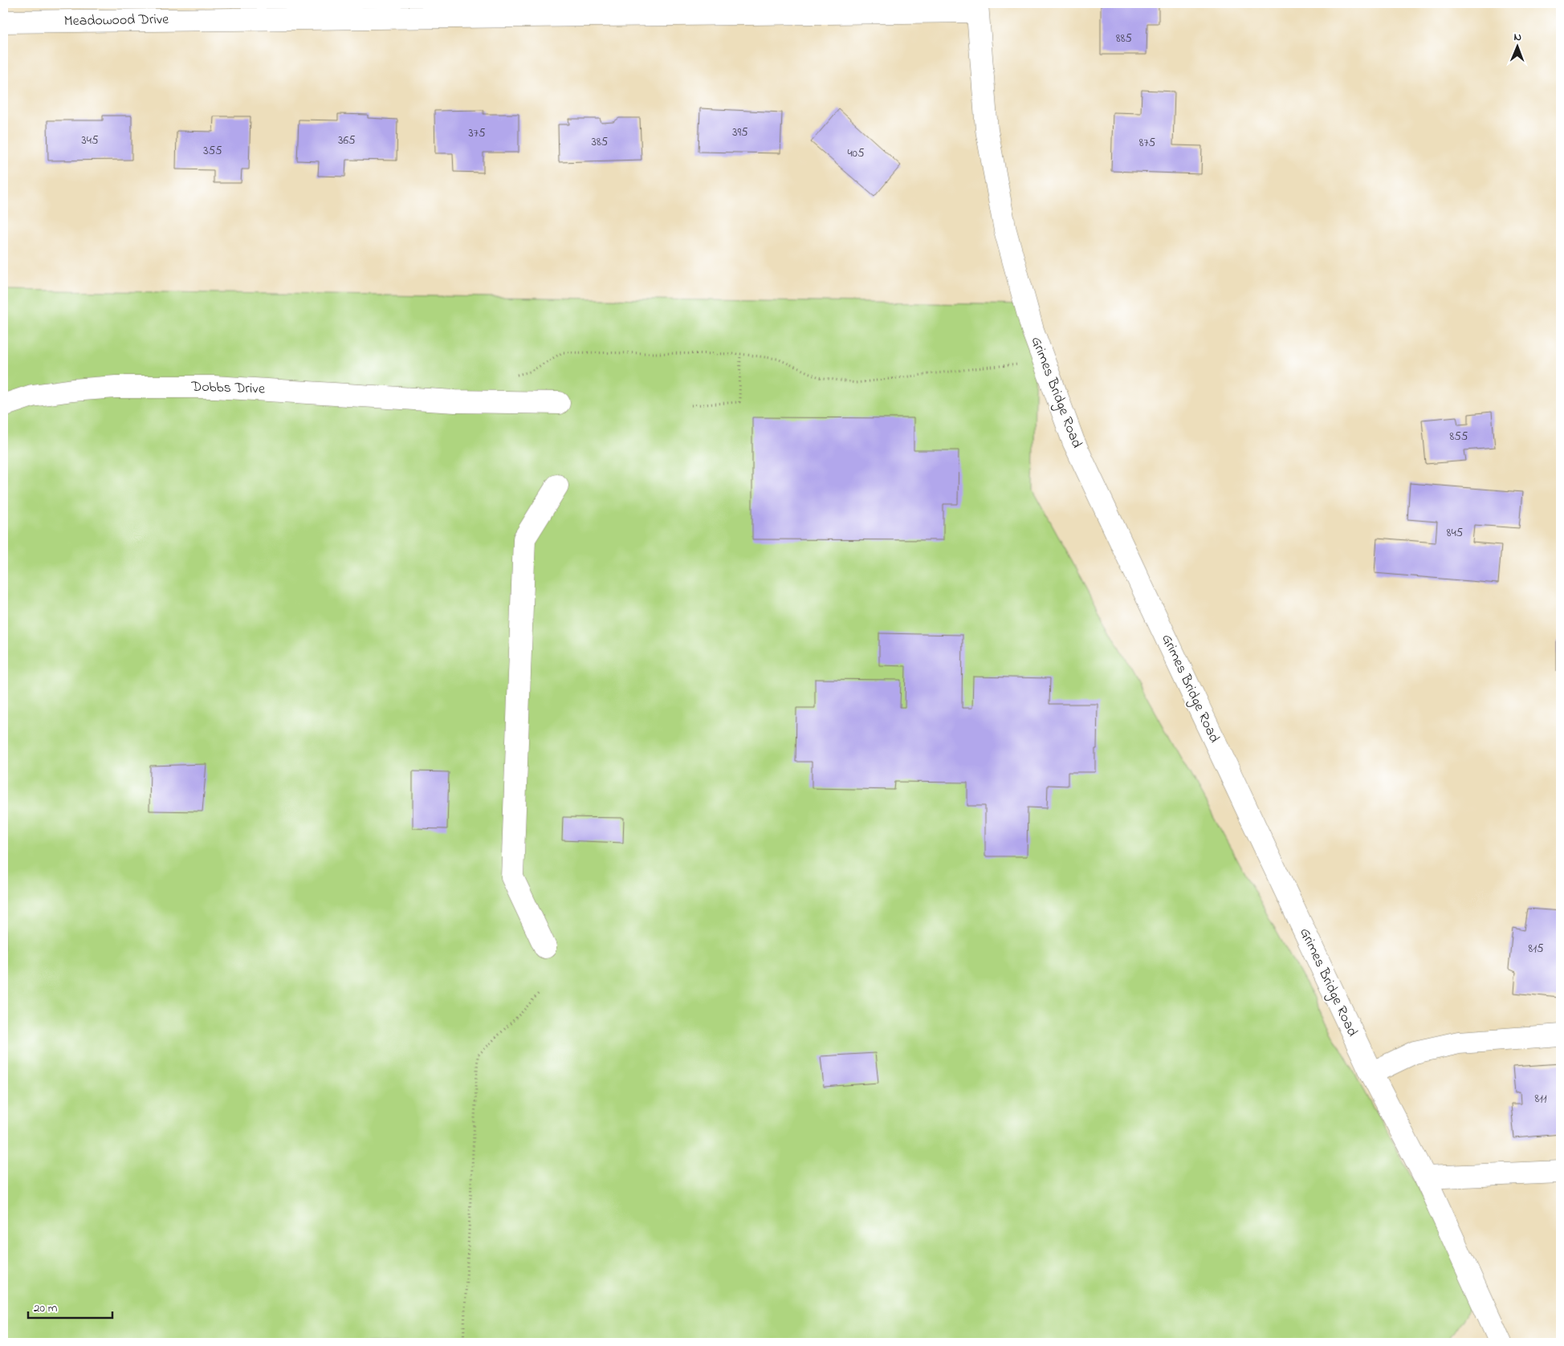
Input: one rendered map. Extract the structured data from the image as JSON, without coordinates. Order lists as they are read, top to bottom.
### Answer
{
  "streets": {
    "street": ["Meadowood Drive", "Dobbs Drive", "Grimes Bridge Road"]
  },
  "crossings": [
    ["Meadowood Drive", "Grimes Bridge Road"]
  ],
  "house_numbers": [
    "885",
    "395",
    "375",
    "345",
    "365",
    "385",
    "875",
    "355",
    "405",
    "855",
    "845",
    "815",
    "811"
  ],
  "scale_bar": "20 m",
  "north": "top"
}
